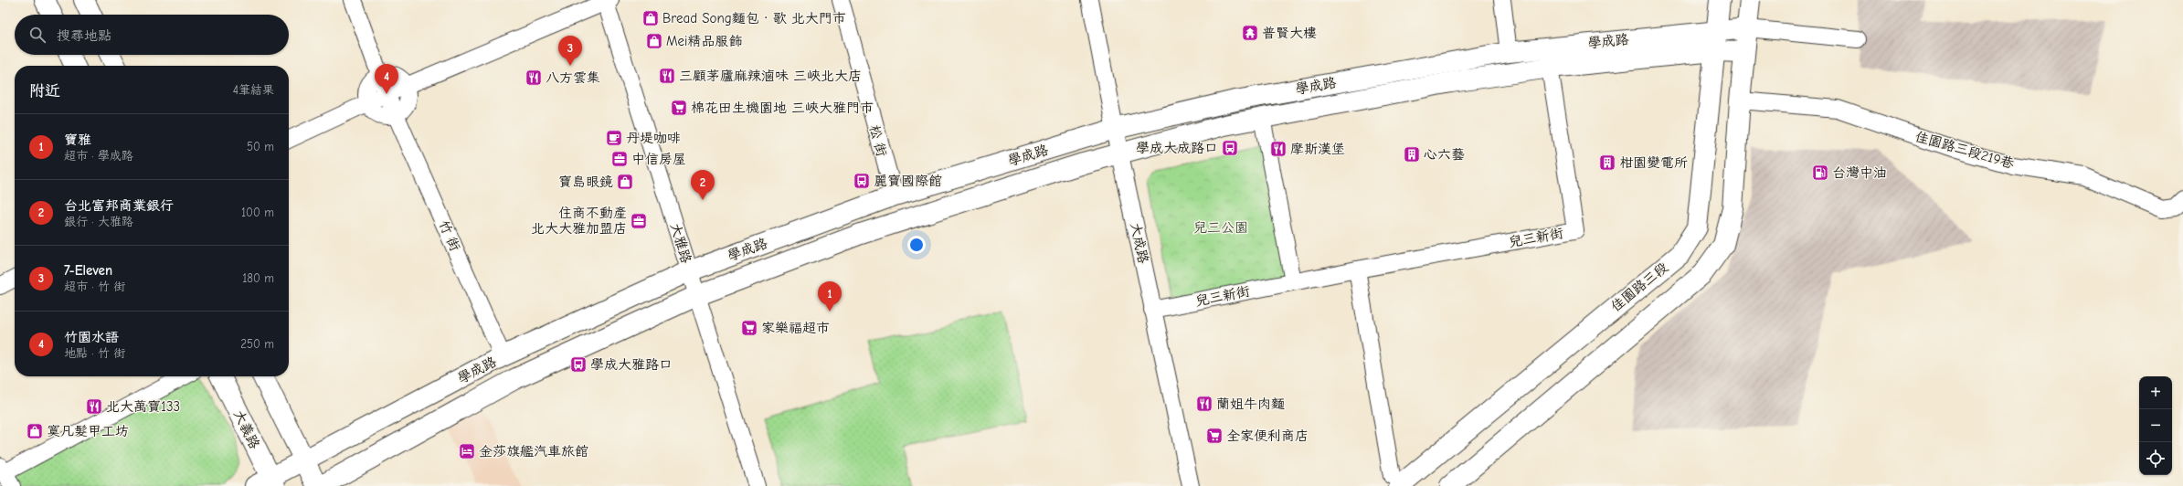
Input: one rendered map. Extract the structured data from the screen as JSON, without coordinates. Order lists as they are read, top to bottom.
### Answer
{
  "streets": {
    "street": [
      "學成路",
      "松 街",
      "佳園路三段219巷",
      "竹 街",
      "兒三新街",
      "大雅路",
      "大成路",
      "佳園路三段",
      "大義路"
    ]
  },
  "crossings": [
    ["學成路", "松 街"],
    ["學成路", "竹 街"],
    ["學成路", "兒三新街"],
    ["學成路", "大雅路"],
    ["學成路", "大成路"],
    ["學成路", "佳園路三段"],
    ["學成路", "大義路"],
    ["兒三新街", "大成路"]
  ],
  "parks": ["兒三公園"],
  "places": {
    "shop": [
      "Bread Song麵包‧歌 北大門市",
      "Mei精品服飾",
      "寶島眼鏡",
      "寞凡髮甲工坊"
    ],
    "temple": ["普賢大樓"],
    "restaurant": [
      "三顧茅廬麻辣滷味 三峽北大店",
      "八方雲集",
      "摩斯漢堡",
      "蘭姐牛肉麵",
      "北大萬寶133"
    ],
    "supermarket": ["棉花田生機園地 三峽大雅門市", "家樂福超市", "全家便利商店"],
    "cafe": ["丹堤咖啡"],
    "bus stop": ["學成大成路口", "麗寶國際館", "學成大雅路口"],
    "building": ["心六藝", "柑園變電所"],
    "office": ["中信房屋", "住商不動產 北大大雅加盟店"],
    "fuel station": ["台灣中油"],
    "hotel": ["金莎旗艦汽車旅館"]
  },
  "page": {
    "search": "搜尋地點",
    "pins": [
      "3",
      "4",
      "2",
      "1"
    ],
    "heading": ["附近", "4筆結果"],
    "list": [
      {
        "mark": "1",
        "name": "寶雅",
        "note": "超市 · 學成路",
        "value": "50 m"
      },
      {
        "mark": "2",
        "name": "台北富邦商業銀行",
        "note": "銀行 · 大雅路",
        "value": "100 m"
      },
      {
        "mark": "3",
        "name": "7-Eleven",
        "note": "超市 · 竹 街",
        "value": "180 m"
      },
      {
        "mark": "4",
        "name": "竹園水語",
        "note": "地點 · 竹 街",
        "value": "250 m"
      }
    ],
    "map_buttons": ["+", "−"]
  }
}
